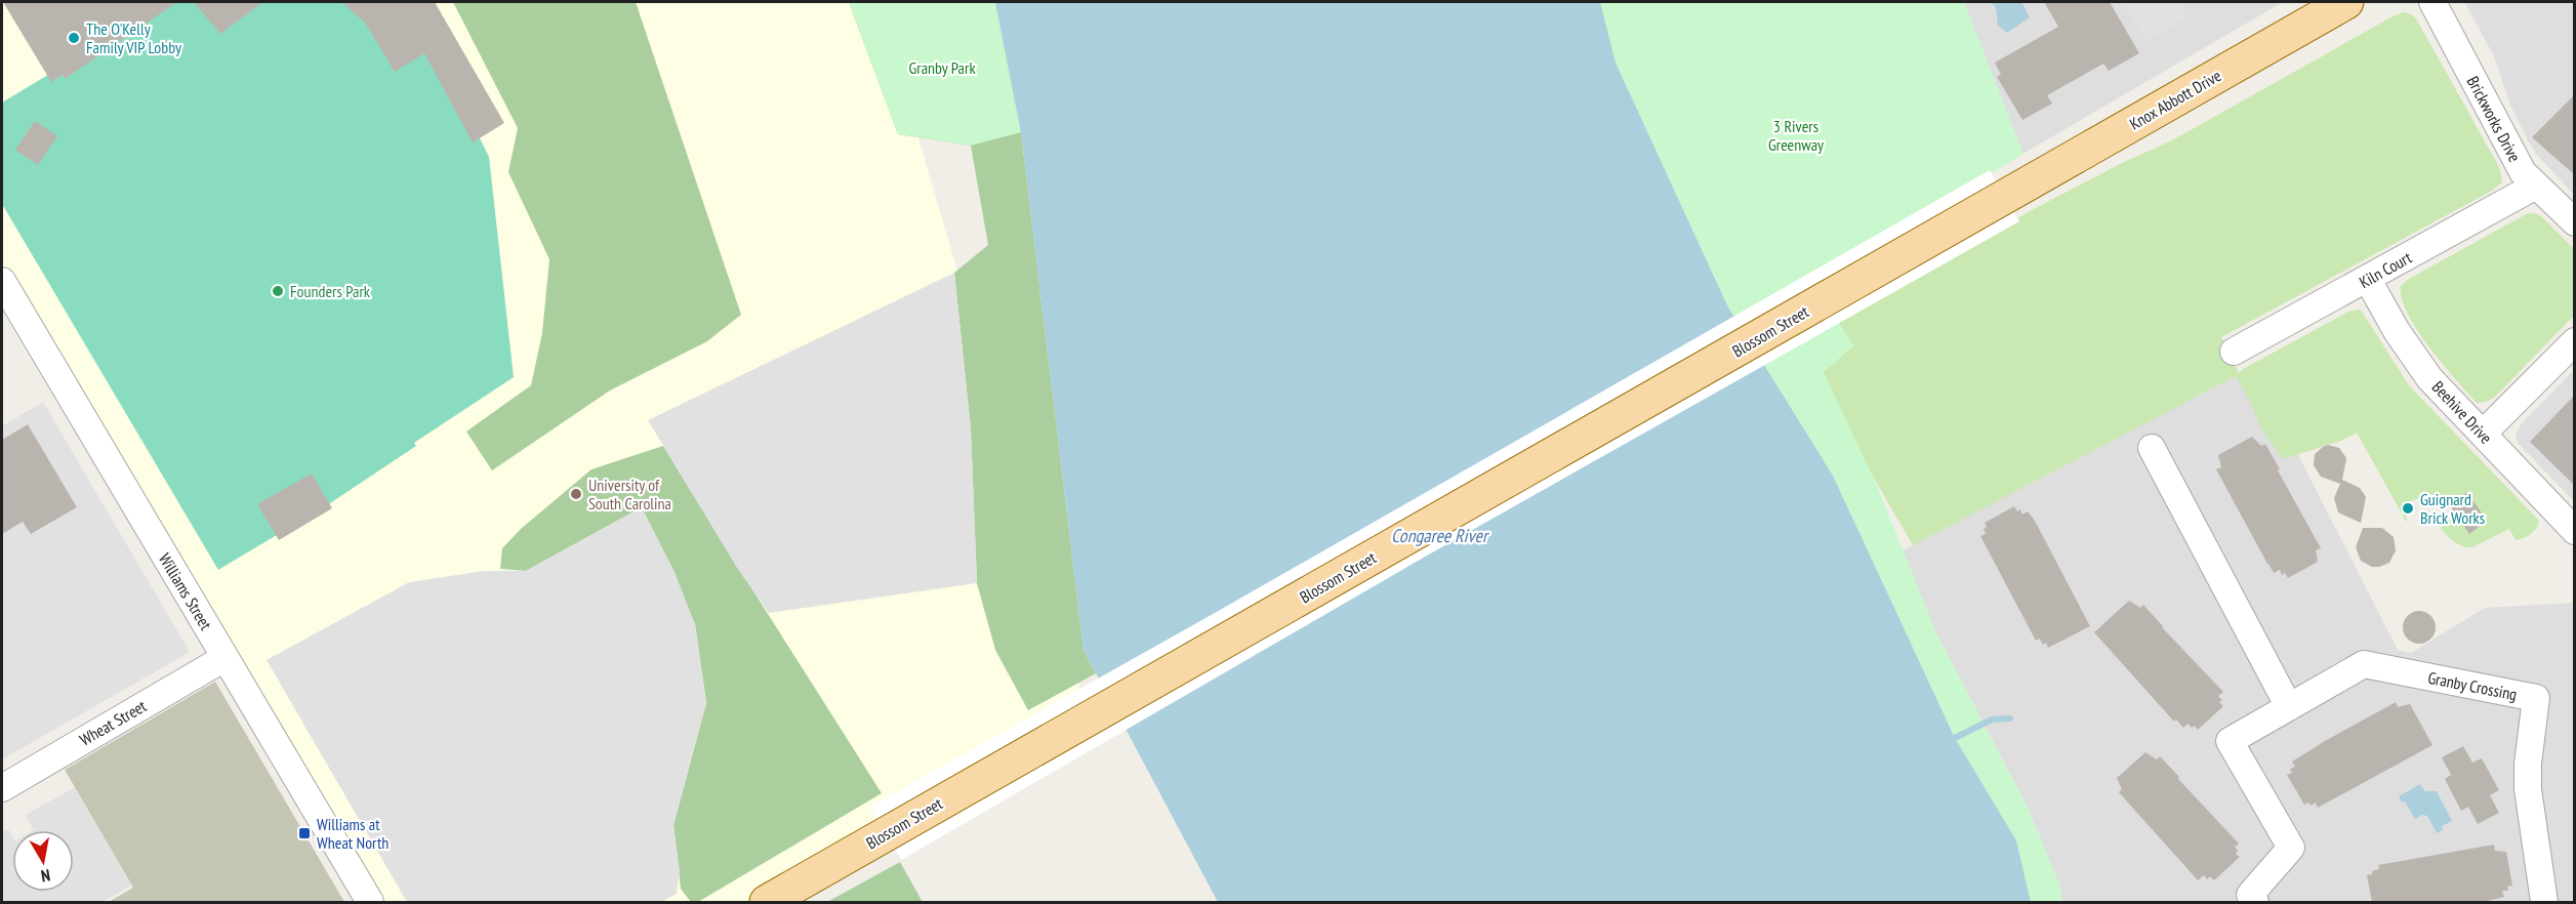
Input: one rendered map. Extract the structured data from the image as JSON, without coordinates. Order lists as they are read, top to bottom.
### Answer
{
  "streets": {
    "main road": ["Knox Abbott Drive", "Blossom Street"],
    "street": [
      "Brickworks Drive",
      "Kiln Court",
      "Beehive Drive",
      "Williams Street",
      "Granby Crossing",
      "Wheat Street"
    ]
  },
  "crossings": [
    ["Knox Abbott Drive", "Blossom Street"],
    ["Brickworks Drive", "Kiln Court"],
    ["Kiln Court", "Beehive Drive"],
    ["Williams Street", "Wheat Street"]
  ],
  "water": ["Congaree River"],
  "parks": ["Granby Park", "3 Rivers Greenway"],
  "places": {
    "other": [
      "The O'Kelly Family VIP Lobby",
      "Founders Park",
      "University of South Carolina",
      "Guignard Brick Works"
    ],
    "transit": ["Williams at Wheat North"]
  },
  "north": "bottom"
}
